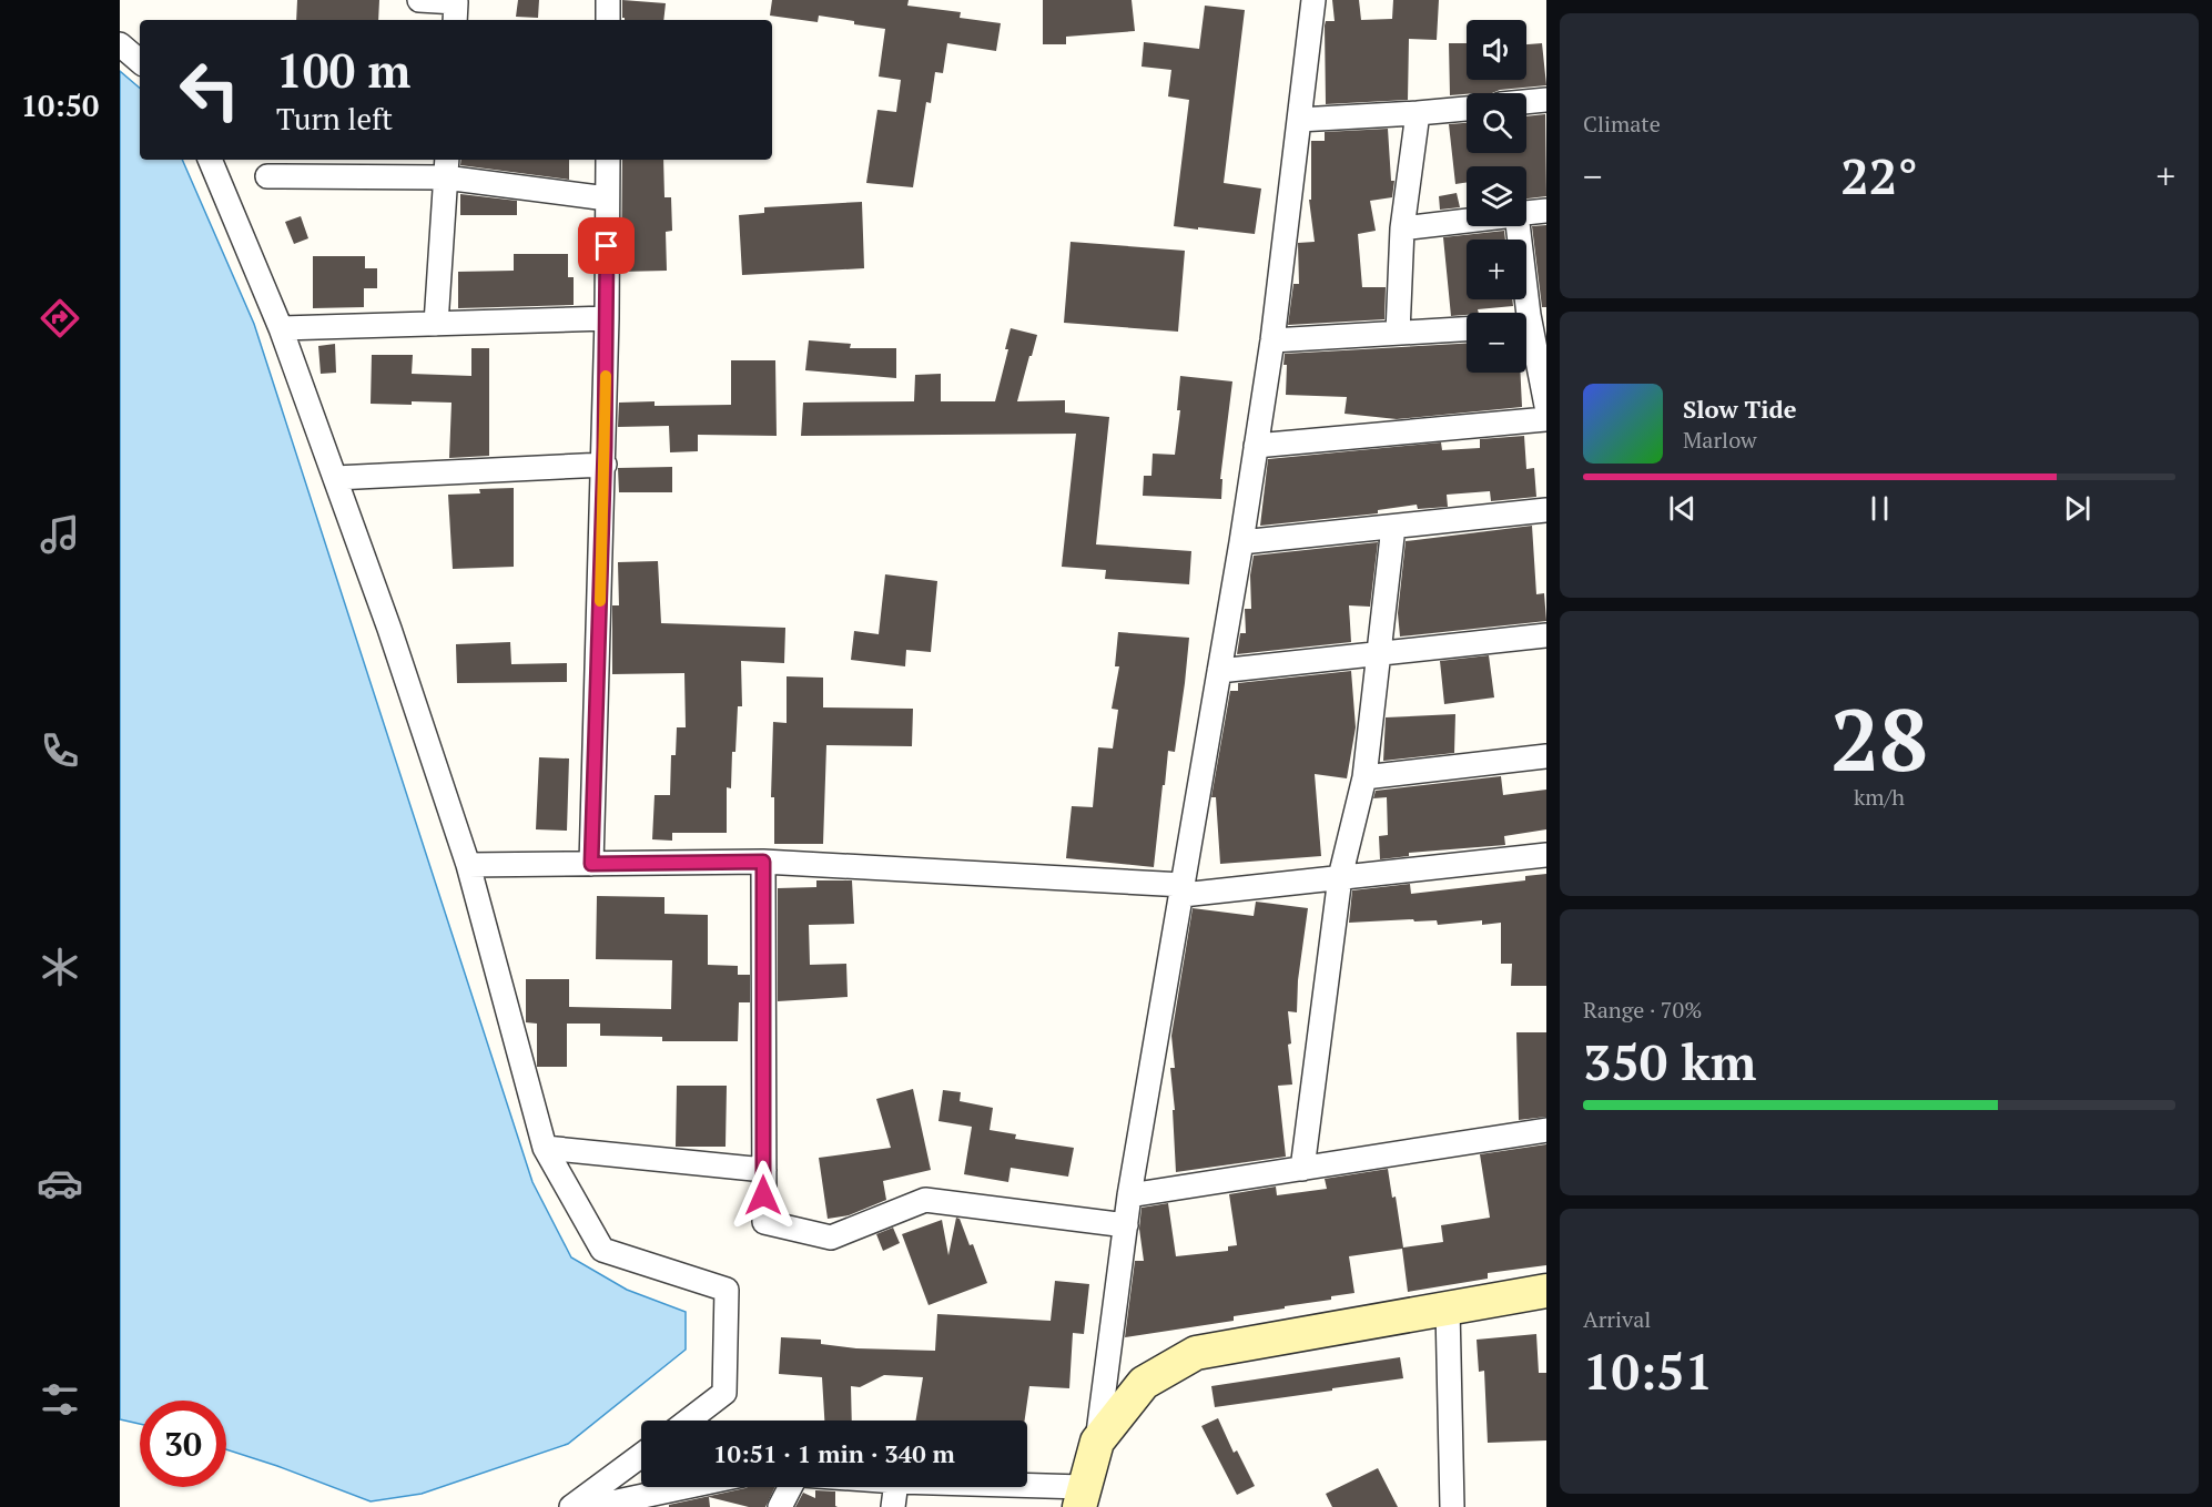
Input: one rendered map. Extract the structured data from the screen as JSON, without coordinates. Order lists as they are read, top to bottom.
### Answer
{
  "page": {
    "tabs": "10:50",
    "tile": [
      "Climate",
      ["28", "km/h"],
      ["Range · 70%", "350 km"],
      ["Arrival", "10:51"]
    ],
    "map_buttons": ["+", "−"],
    "turn": ["100 m", "Turn left"],
    "heat": ["−", "22°", "+"],
    "song": ["Slow Tide", "Marlow"],
    "limit": "30",
    "trip": "10:51 · 1 min · 340 m"
  }
}
